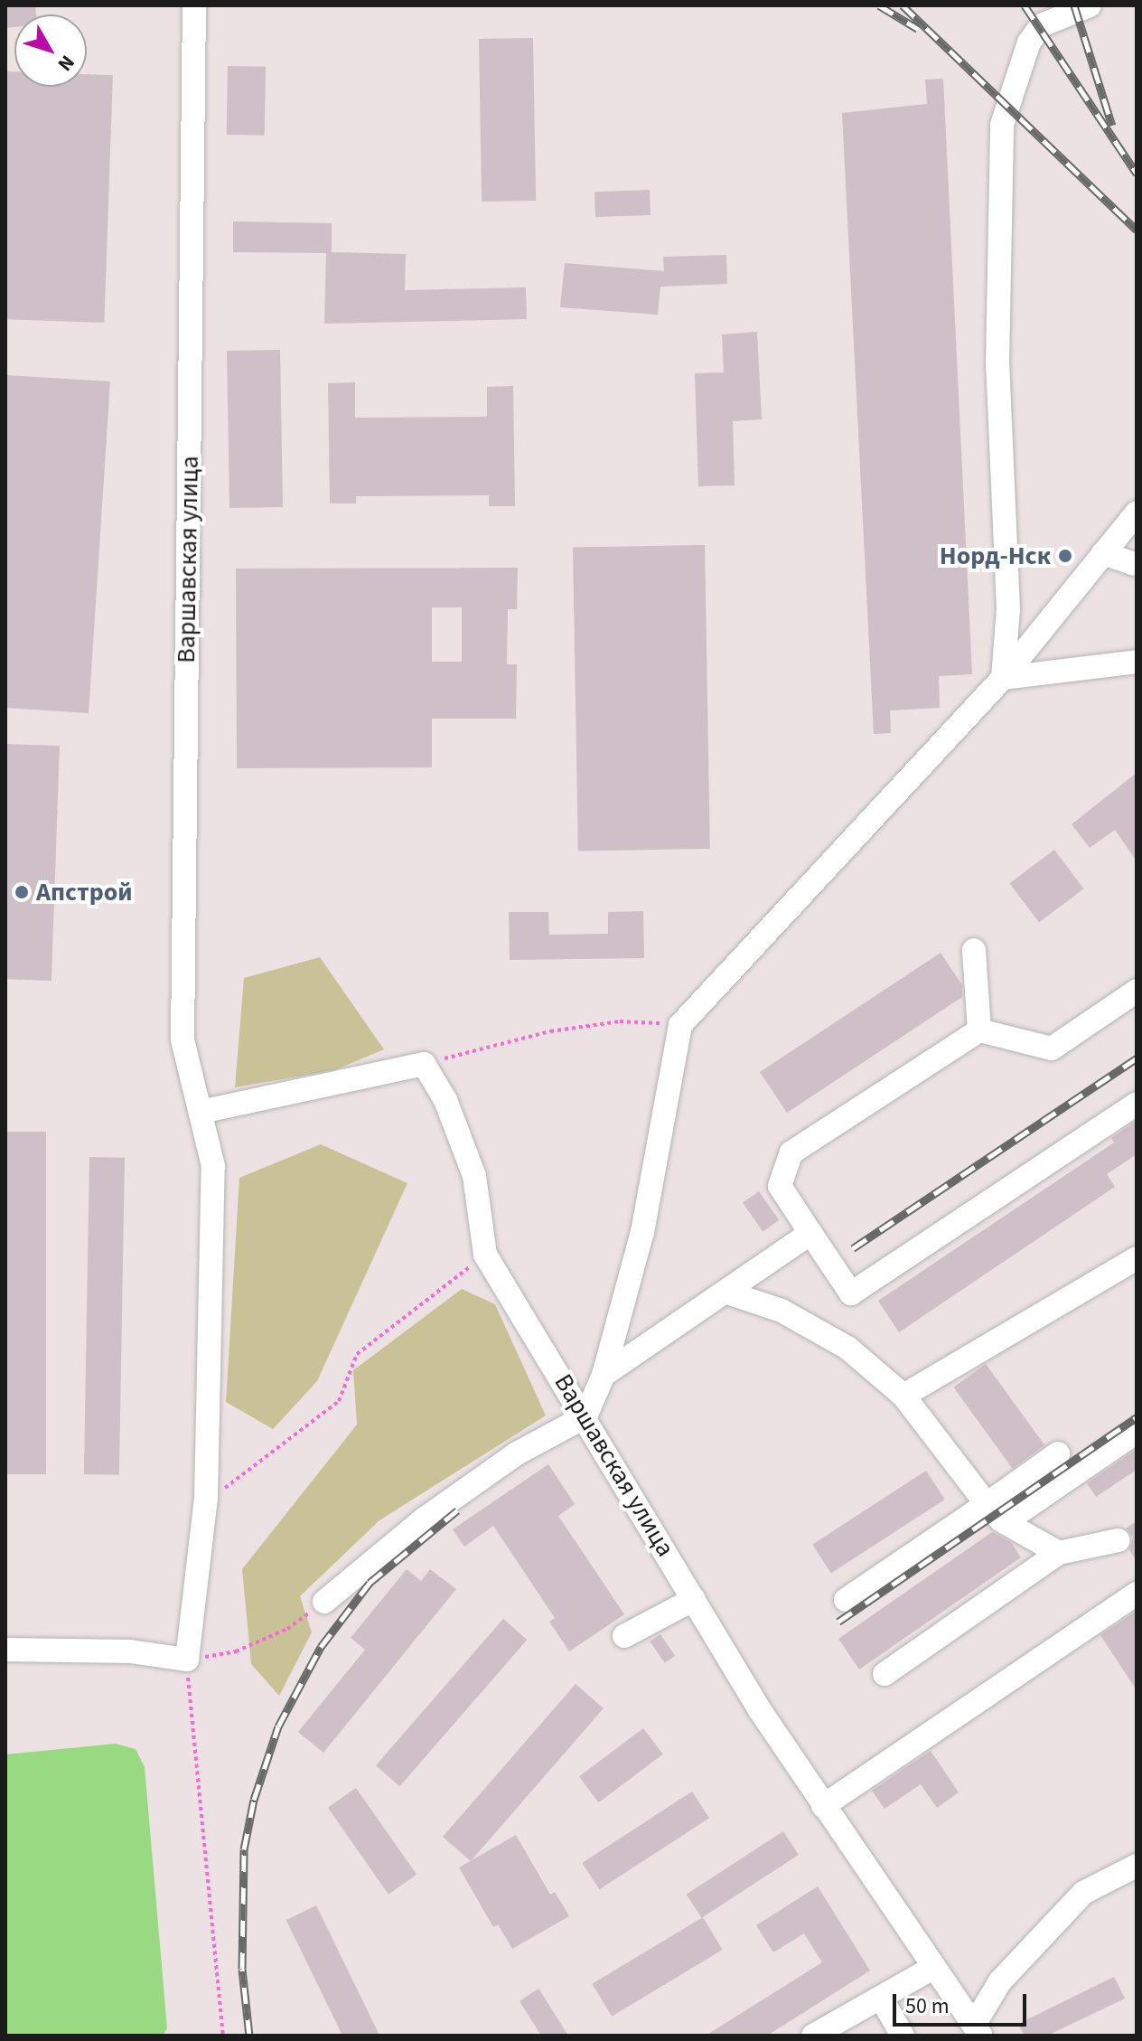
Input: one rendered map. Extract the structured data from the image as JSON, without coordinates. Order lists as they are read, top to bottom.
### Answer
{
  "streets": {
    "street": ["Варшавская улица"]
  },
  "places": ["Норд-Нск", "Апстрой"],
  "scale_bar": "50 m",
  "north": "bottom right"
}
